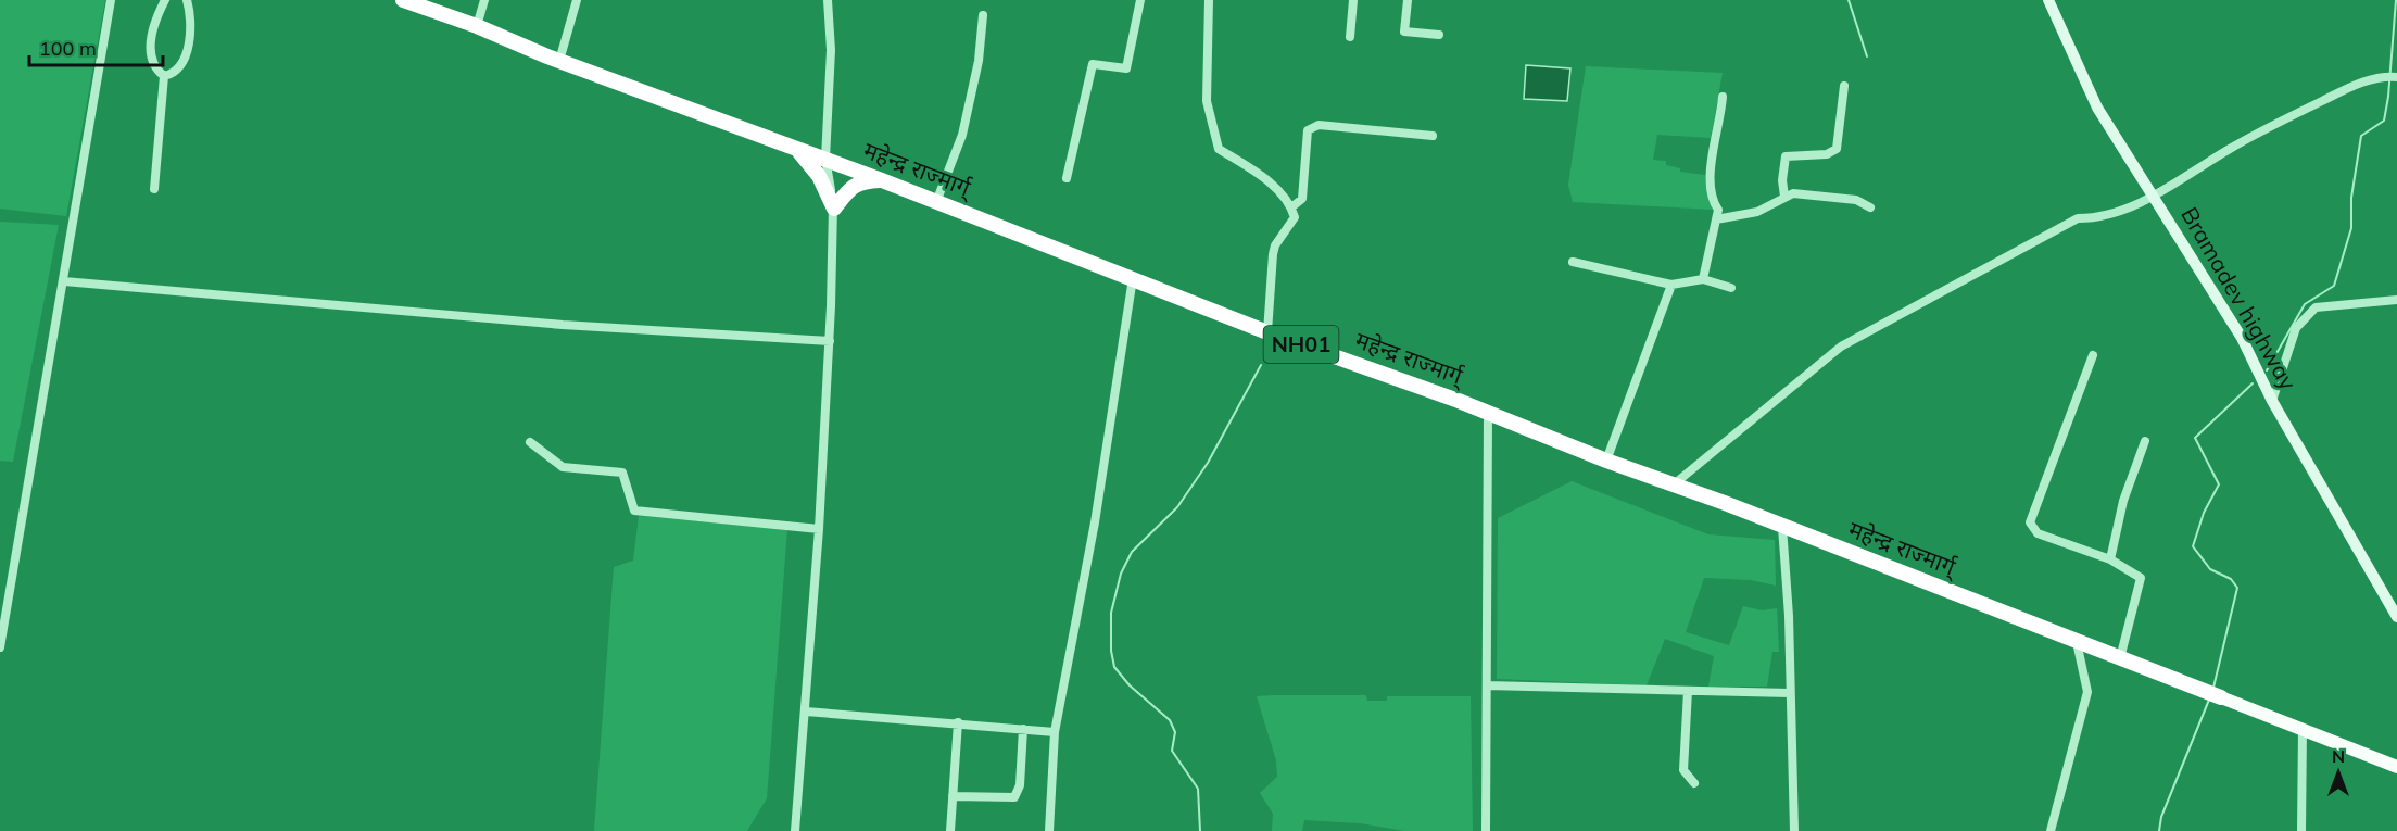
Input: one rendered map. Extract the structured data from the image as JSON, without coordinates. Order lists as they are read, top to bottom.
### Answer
{
  "streets": {
    "highway": ["महेन्द्र राज्मार्ग्", "NH01"],
    "street": ["Bramadev highway"]
  },
  "scale_bar": "100 m",
  "north": "top"
}
